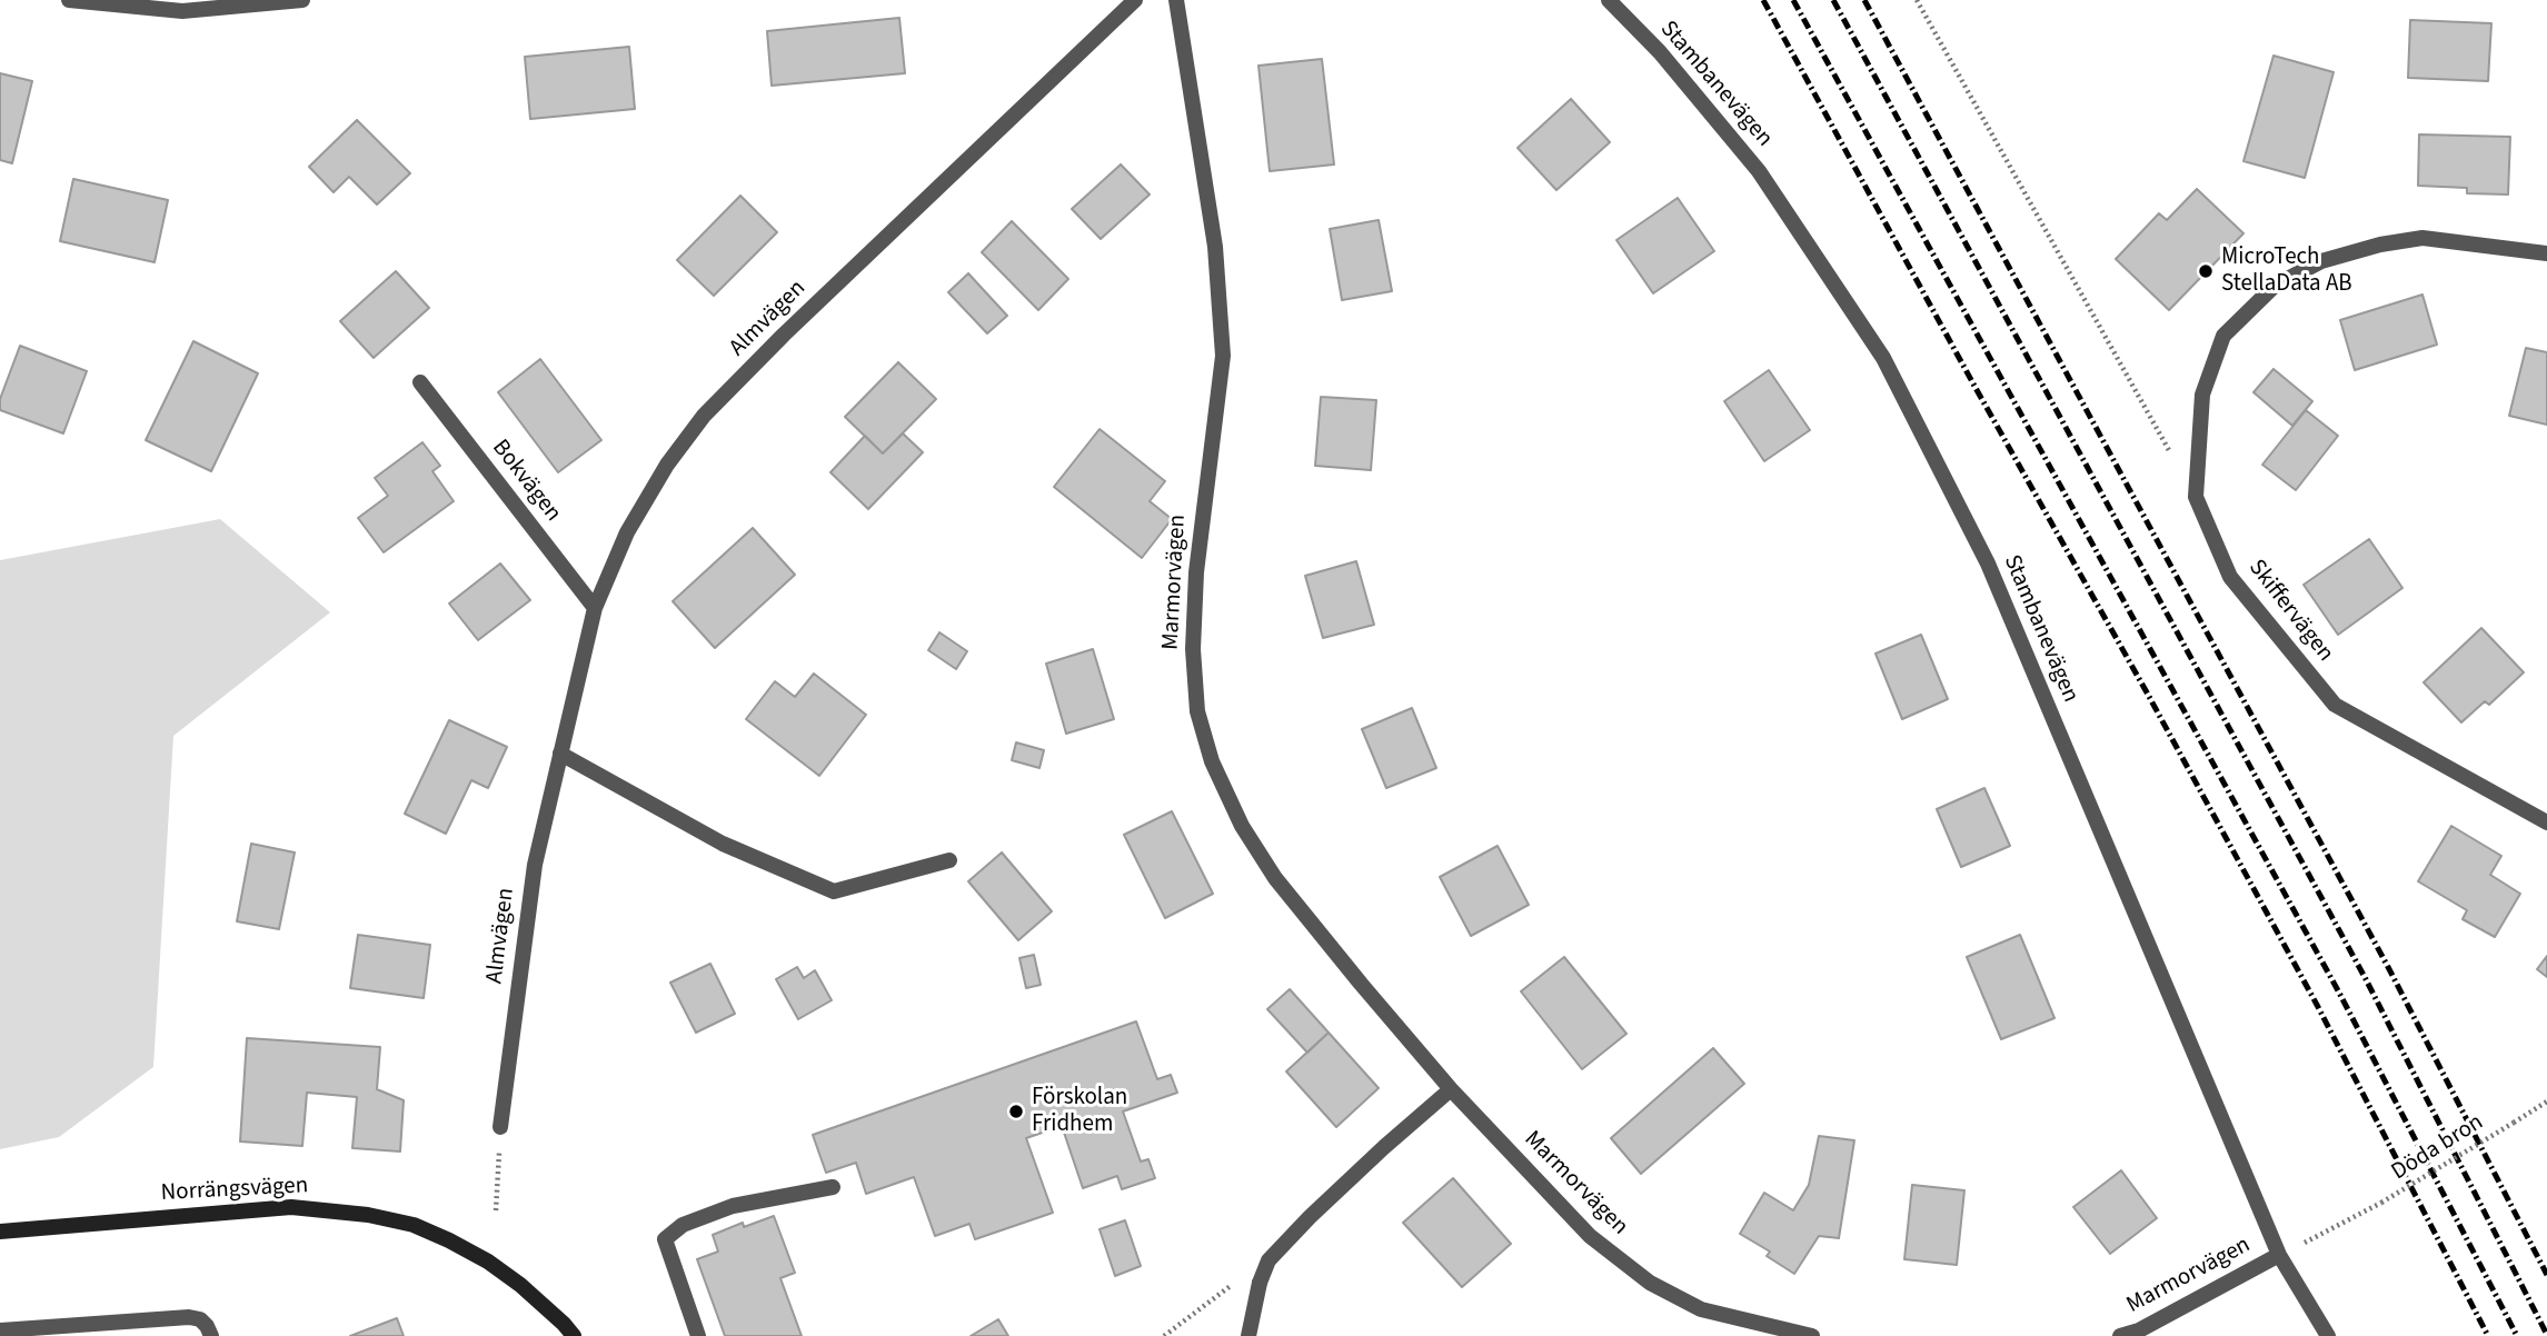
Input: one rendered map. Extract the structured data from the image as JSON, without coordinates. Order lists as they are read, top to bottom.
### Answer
{
  "streets": {
    "street": [
      "Stambanevägen",
      "Almvägen",
      "Bokvägen",
      "Marmorvägen",
      "Skiffervägen",
      "Norrängsvägen"
    ],
    "path": ["Döda bron"]
  },
  "crossings": [
    ["Stambanevägen", "Marmorvägen"],
    ["Stambanevägen", "Döda bron"],
    ["Almvägen", "Bokvägen"],
    ["Marmorvägen", "Döda bron"]
  ],
  "places": ["MicroTech StellaData AB", "Förskolan Fridhem"]
}
